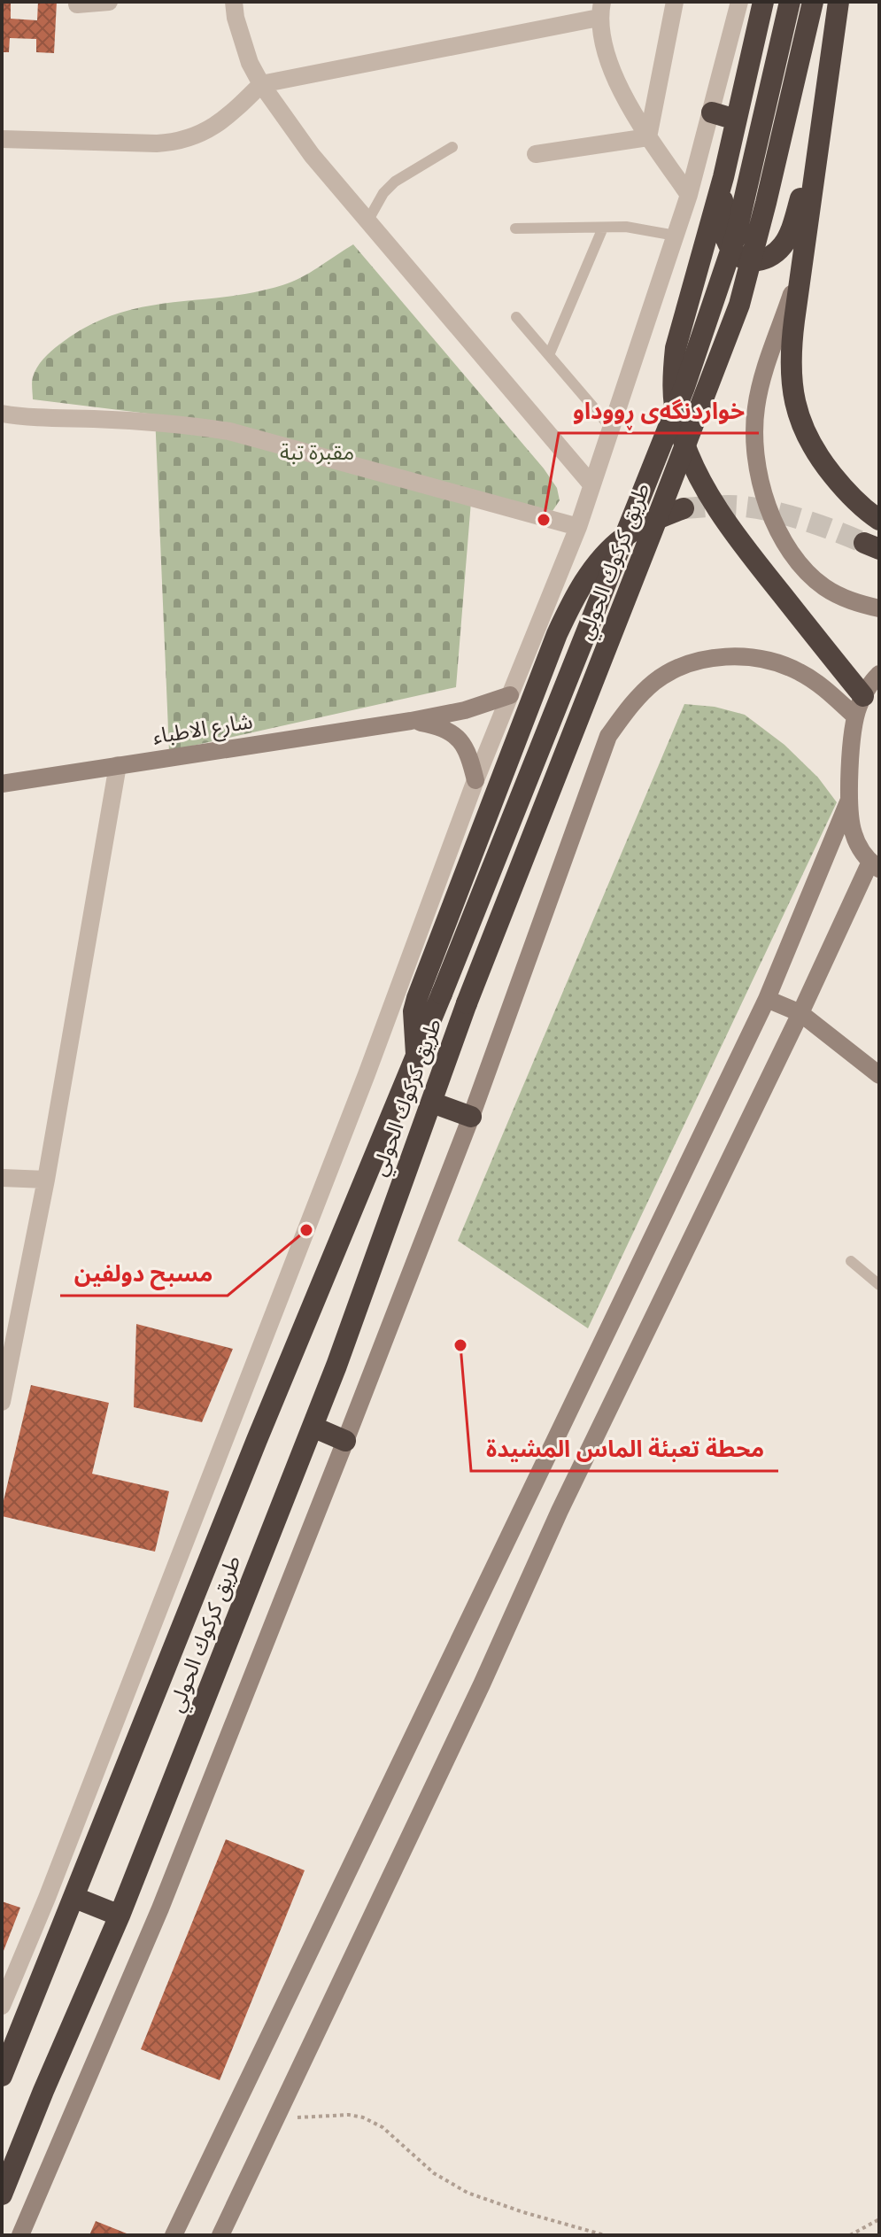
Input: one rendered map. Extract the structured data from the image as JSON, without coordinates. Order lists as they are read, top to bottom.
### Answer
{
  "streets": {
    "highway": ["طريق كركوك الحولي"],
    "main road": ["شارع الاطباء"]
  },
  "parks": ["مقبرة تبة"],
  "places": ["خواردنگەی ڕووداو", "مسبح دولفين", "محطة تعبئة الماس المشيدة"]
}
